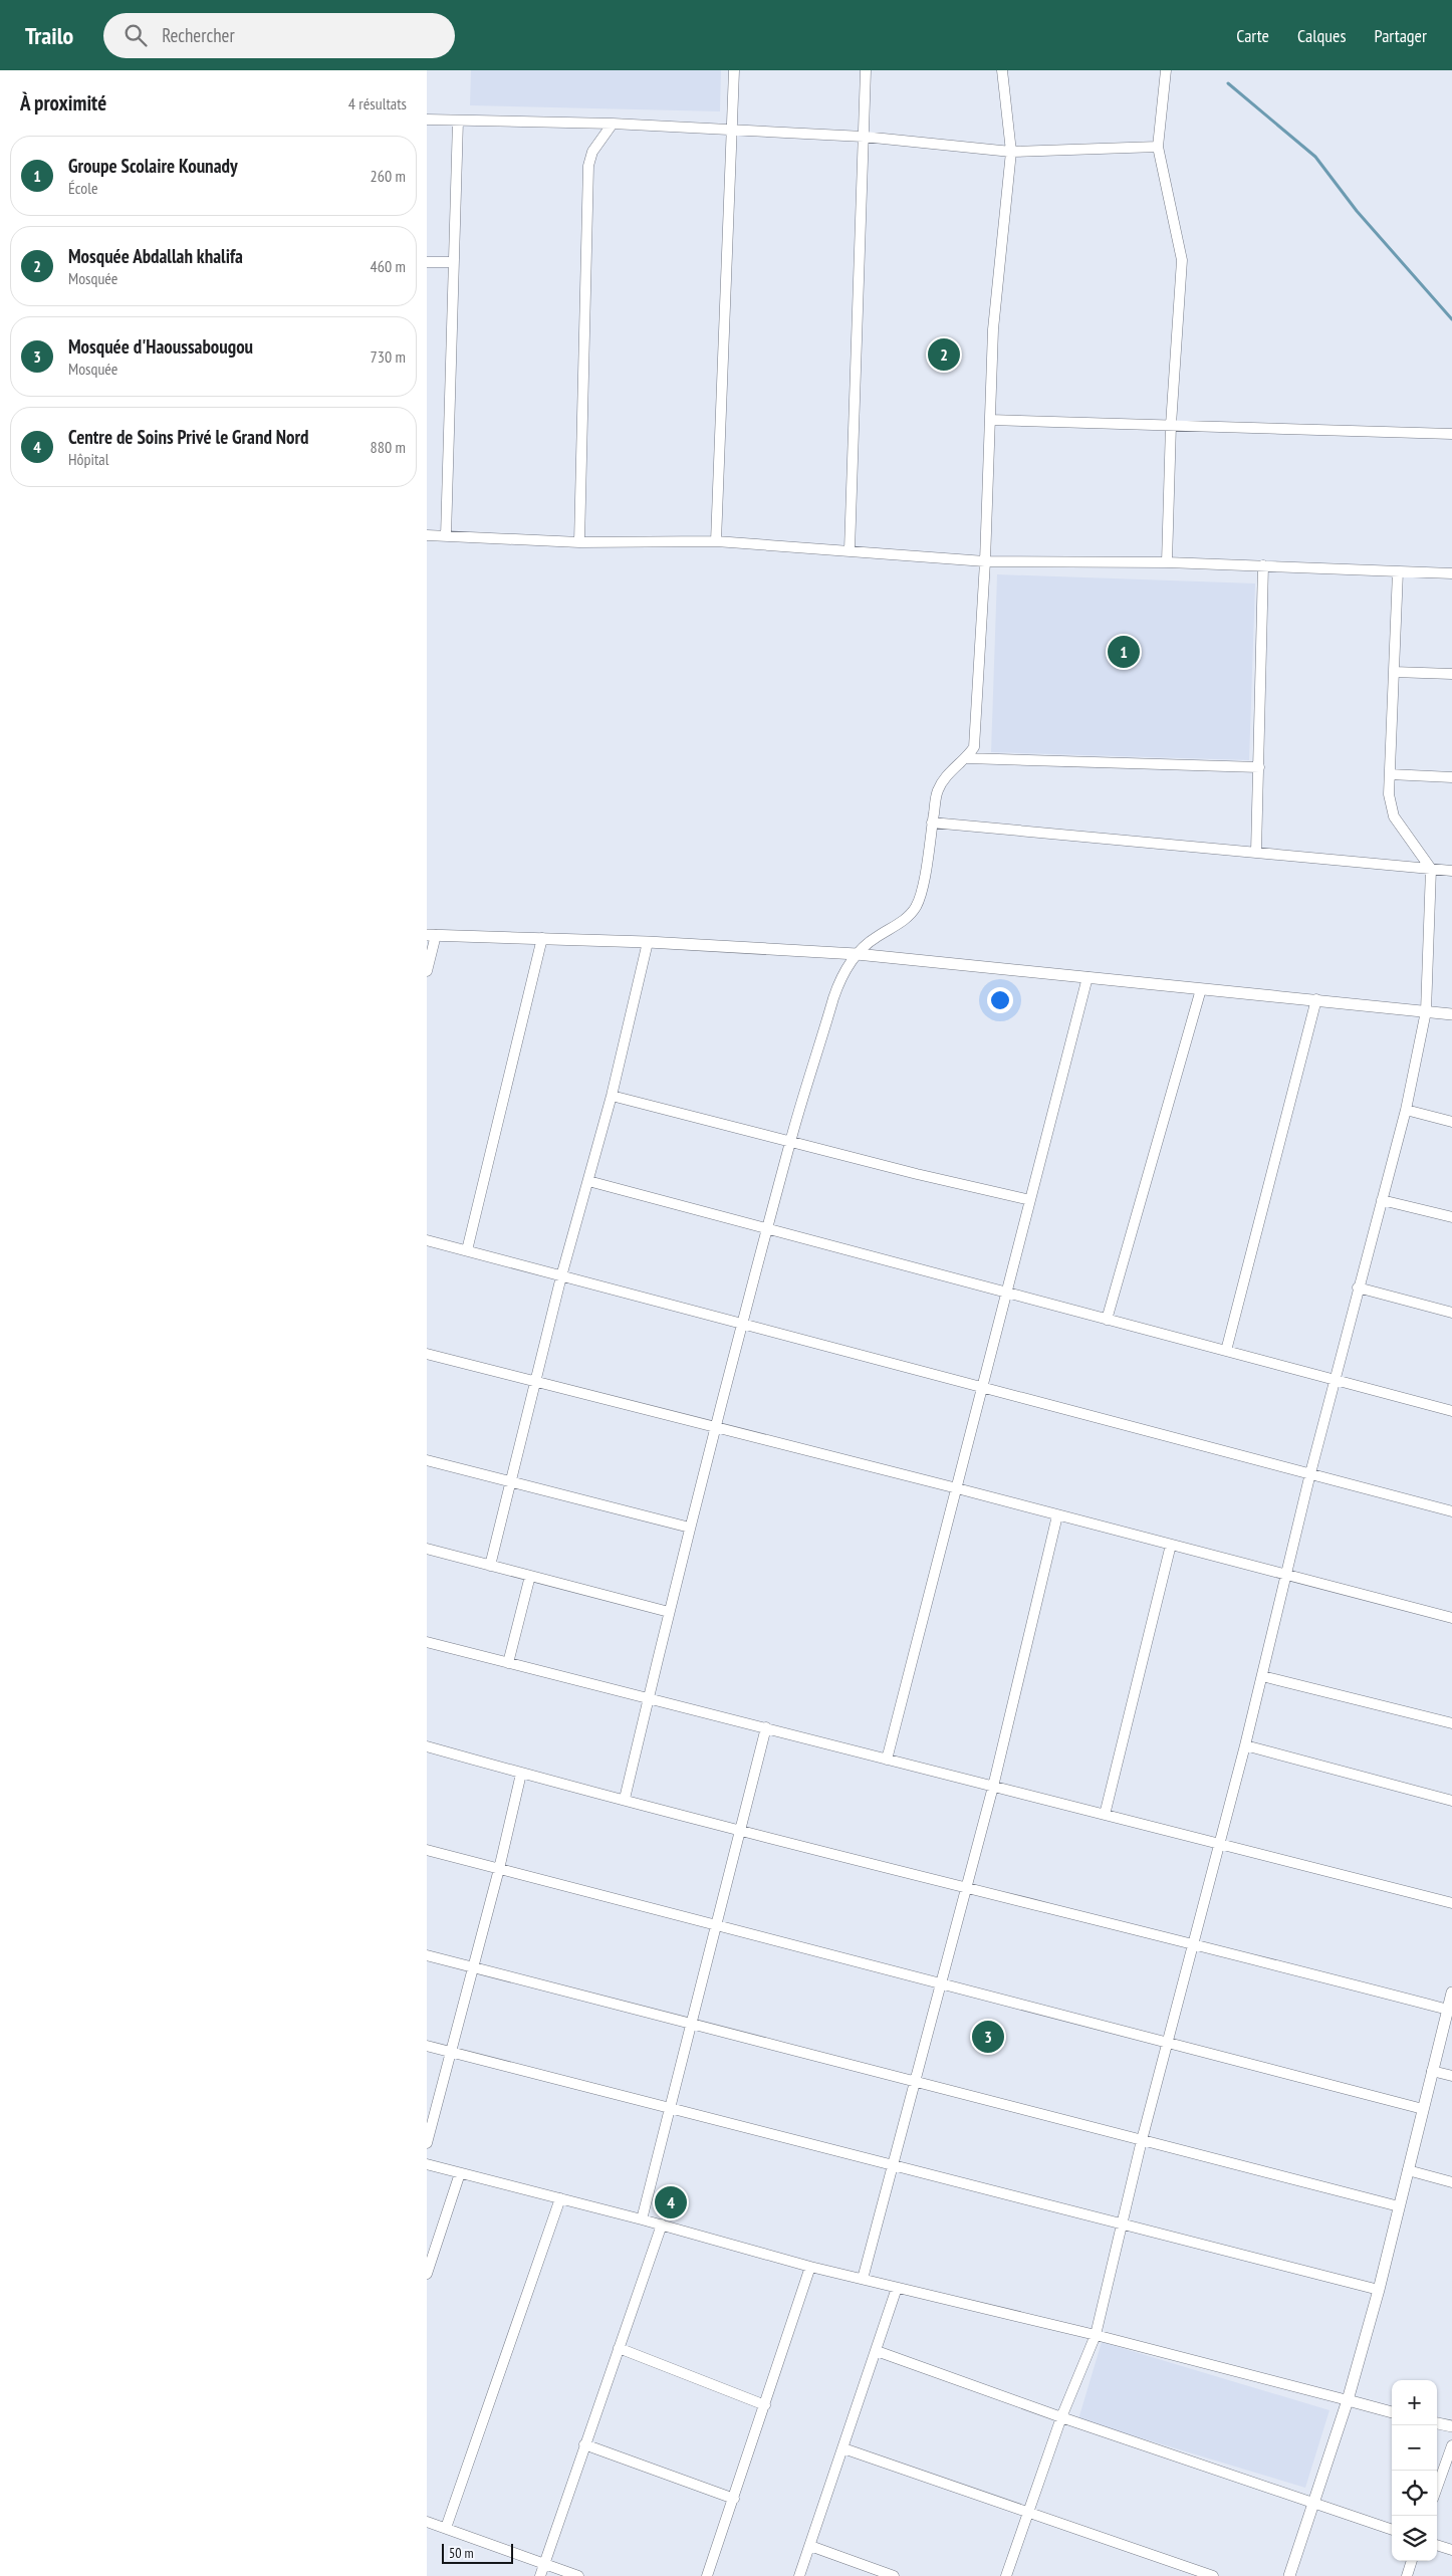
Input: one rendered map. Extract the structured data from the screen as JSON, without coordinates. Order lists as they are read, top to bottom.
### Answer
{
  "scale_bar": "50 m",
  "page": {
    "header": "Trailo",
    "search": "Rechercher",
    "nav": ["Carte", "Calques", "Partager"],
    "heading": ["À proximité", "4 résultats"],
    "list": [
      {
        "mark": "1",
        "name": "Groupe Scolaire Kounady",
        "note": "École",
        "value": "260 m"
      },
      {
        "mark": "2",
        "name": "Mosquée Abdallah khalifa",
        "note": "Mosquée",
        "value": "460 m"
      },
      {
        "mark": "3",
        "name": "Mosquée d'Haoussabougou",
        "note": "Mosquée",
        "value": "730 m"
      },
      {
        "mark": "4",
        "name": "Centre de Soins Privé le Grand Nord",
        "note": "Hôpital",
        "value": "880 m"
      }
    ],
    "pins": [
      "2",
      "1",
      "3",
      "4"
    ],
    "map_buttons": ["+", "−"],
    "scale": "50 m"
  }
}
